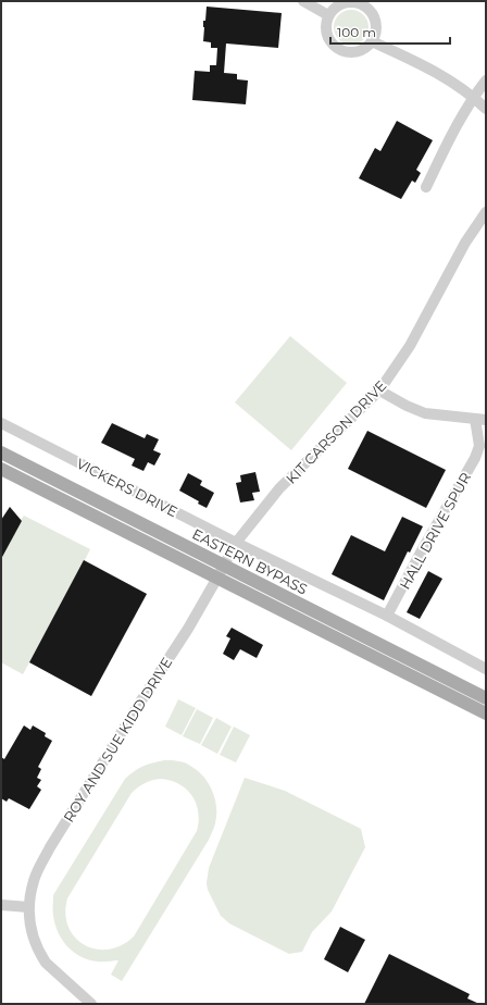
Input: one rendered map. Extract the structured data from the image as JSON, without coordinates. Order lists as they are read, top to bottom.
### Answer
{
  "streets": {
    "main road": ["EASTERN BYPASS"],
    "street": [
      "KIT CARSON DRIVE",
      "VICKERS DRIVE",
      "HALL DRIVE SPUR",
      "ROY AND SUE KIDD DRIVE"
    ]
  },
  "crossings": [
    ["KIT CARSON DRIVE", "VICKERS DRIVE"],
    ["KIT CARSON DRIVE", "EASTERN BYPASS"],
    ["KIT CARSON DRIVE", "ROY AND SUE KIDD DRIVE"],
    ["VICKERS DRIVE", "HALL DRIVE SPUR"],
    ["EASTERN BYPASS", "ROY AND SUE KIDD DRIVE"]
  ],
  "scale_bar": "100 m"
}
